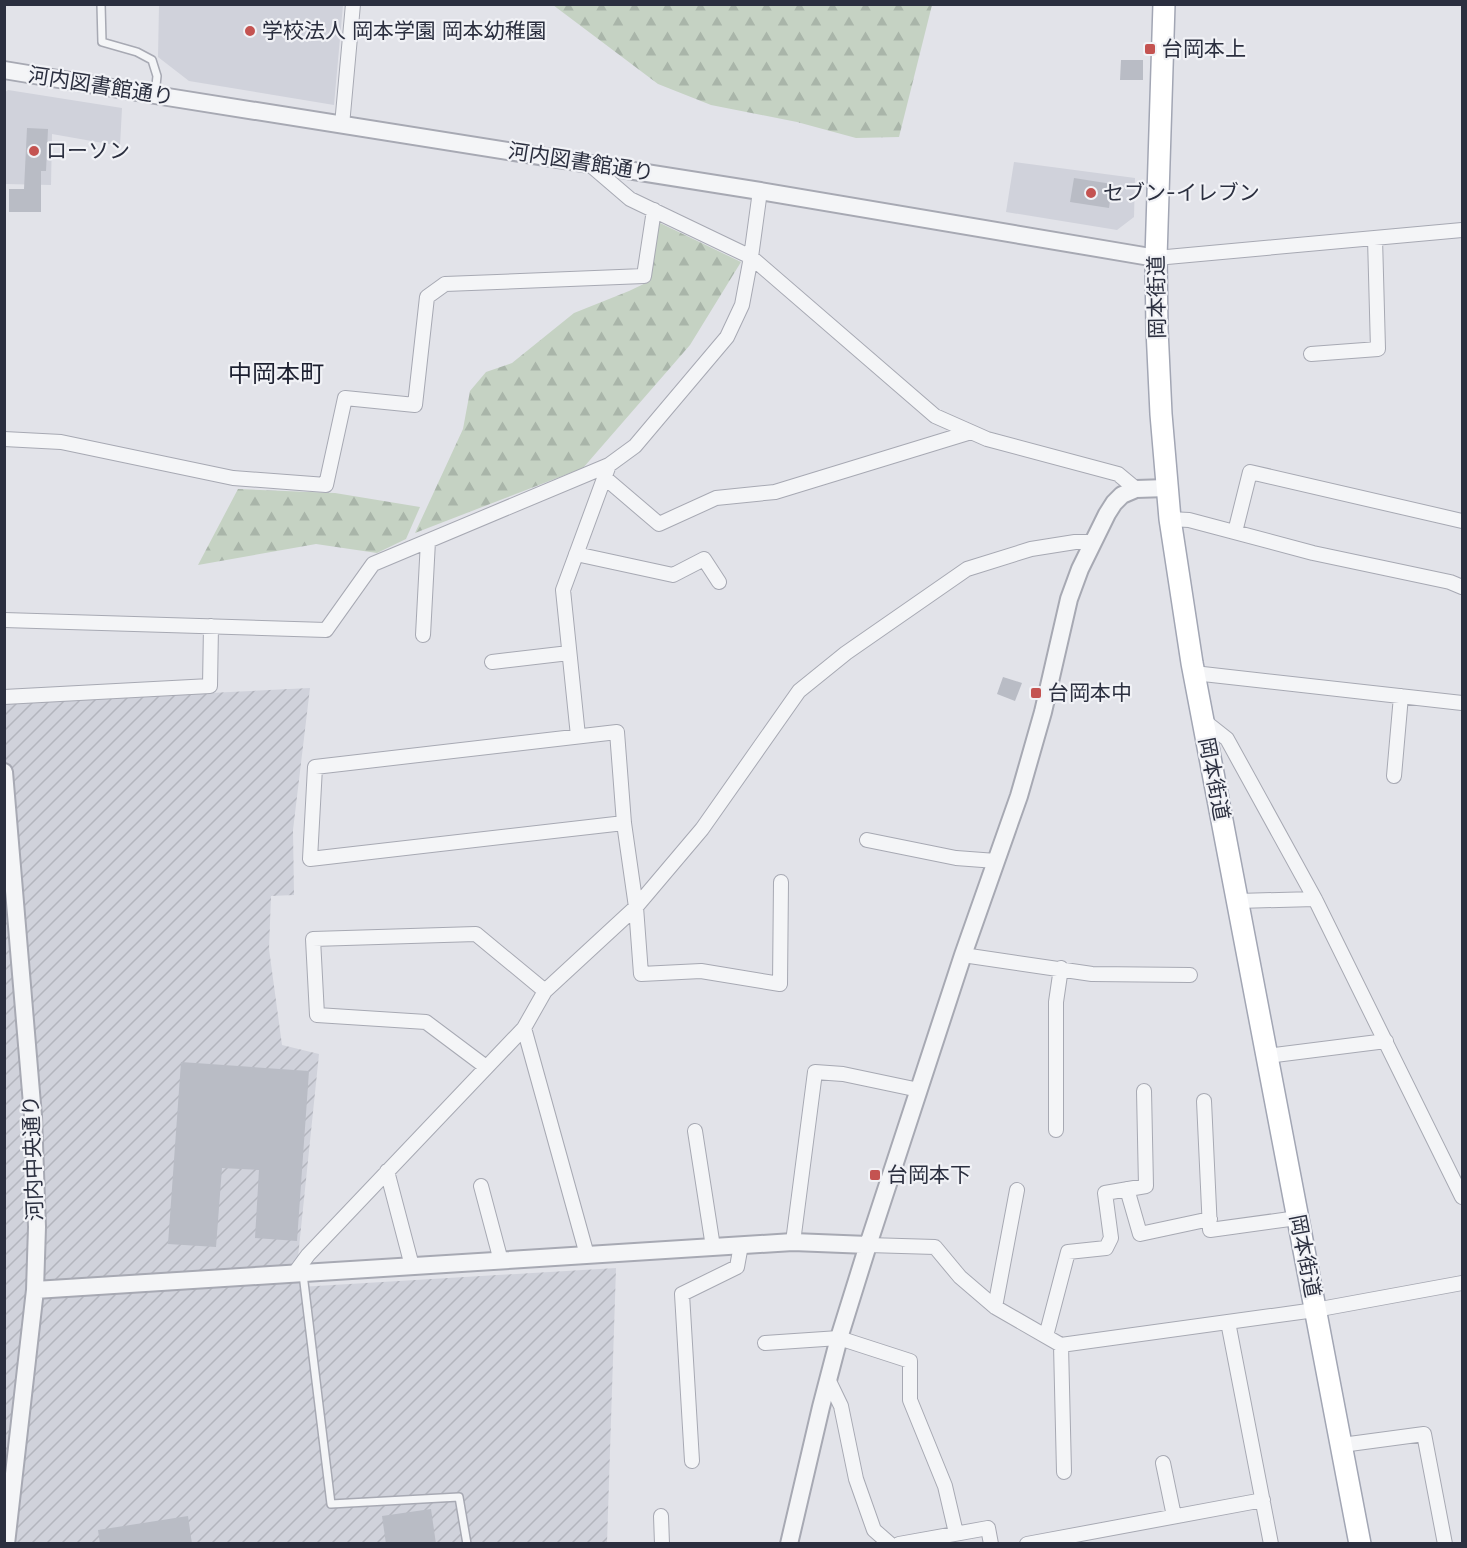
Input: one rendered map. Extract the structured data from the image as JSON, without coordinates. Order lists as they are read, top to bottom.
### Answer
{
  "streets": {
    "main road": ["岡本街道"],
    "street": ["河内図書館通り", "河内中央通り"]
  },
  "crossings": [
    ["河内図書館通り", "岡本街道"]
  ],
  "districts": ["中岡本町"],
  "places": {
    "other": ["学校法人 岡本学園 岡本幼稚園", "ローソン", "セブン-イレブン"],
    "transit": ["台岡本上", "台岡本中", "台岡本下"]
  }
}
